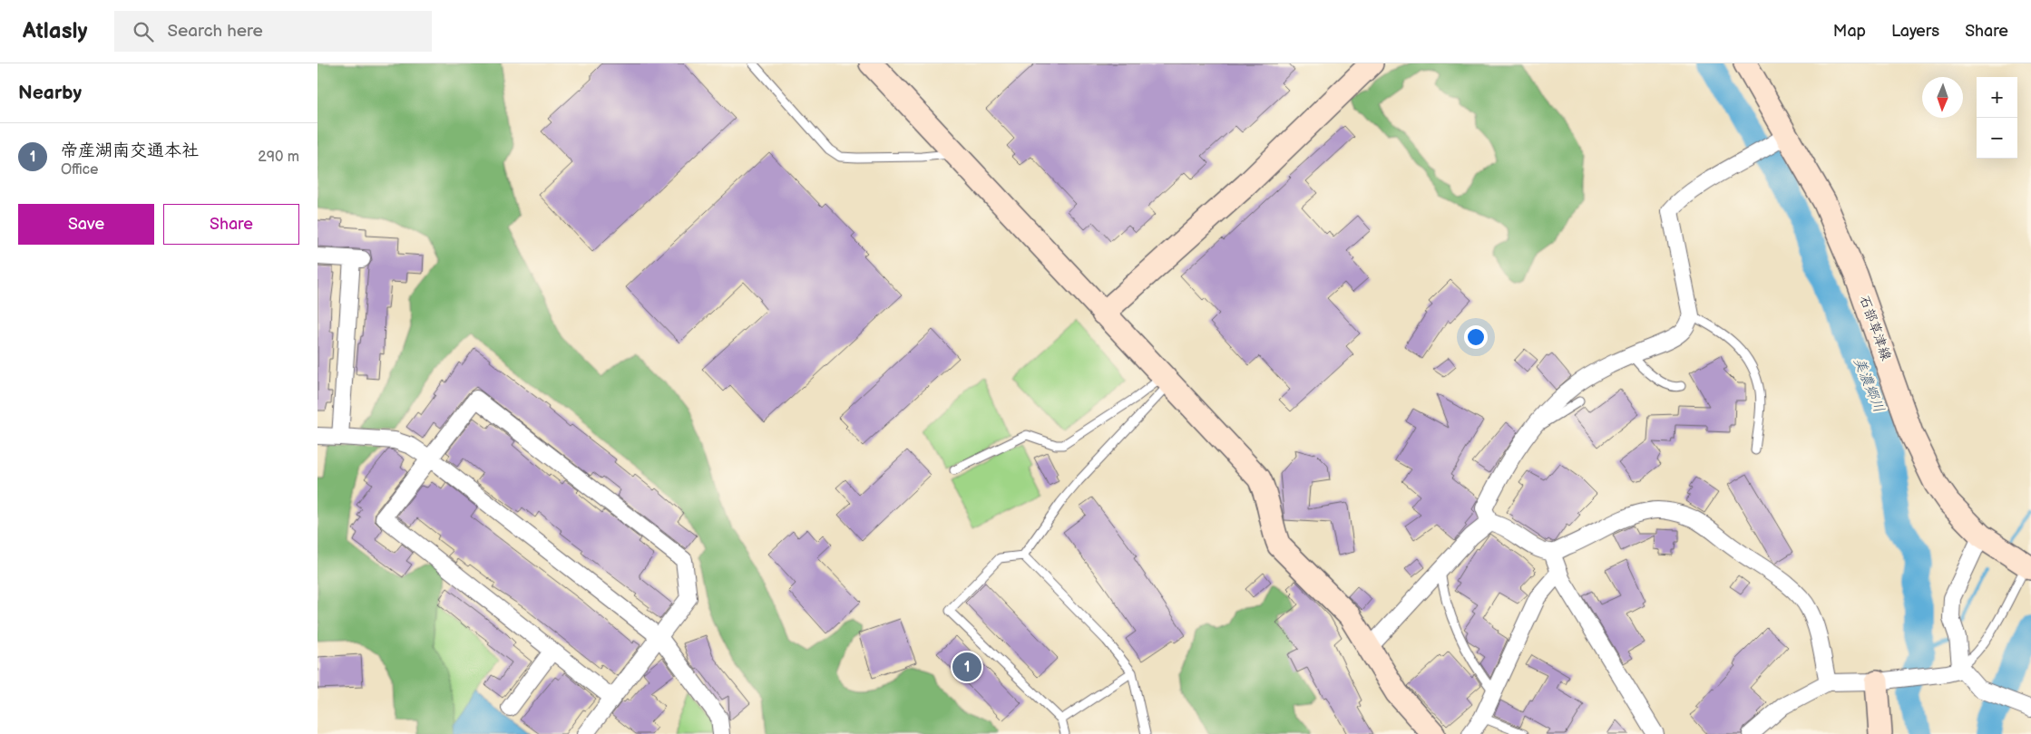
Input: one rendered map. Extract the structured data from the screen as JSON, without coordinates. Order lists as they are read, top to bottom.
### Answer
{
  "streets": {
    "street": ["石部草津線"]
  },
  "water": ["美濃郷川"],
  "north": "bottom",
  "page": {
    "header": "Atlasly",
    "search": "Search here",
    "nav": ["Map", "Layers", "Share"],
    "heading": "Nearby",
    "map_buttons": ["+", "−"],
    "list": [
      {
        "mark": "1",
        "name": "帝産湖南交通本社",
        "note": "Office",
        "value": "290 m"
      }
    ],
    "buttons": ["Save", "Share"],
    "pins": "1"
  }
}
